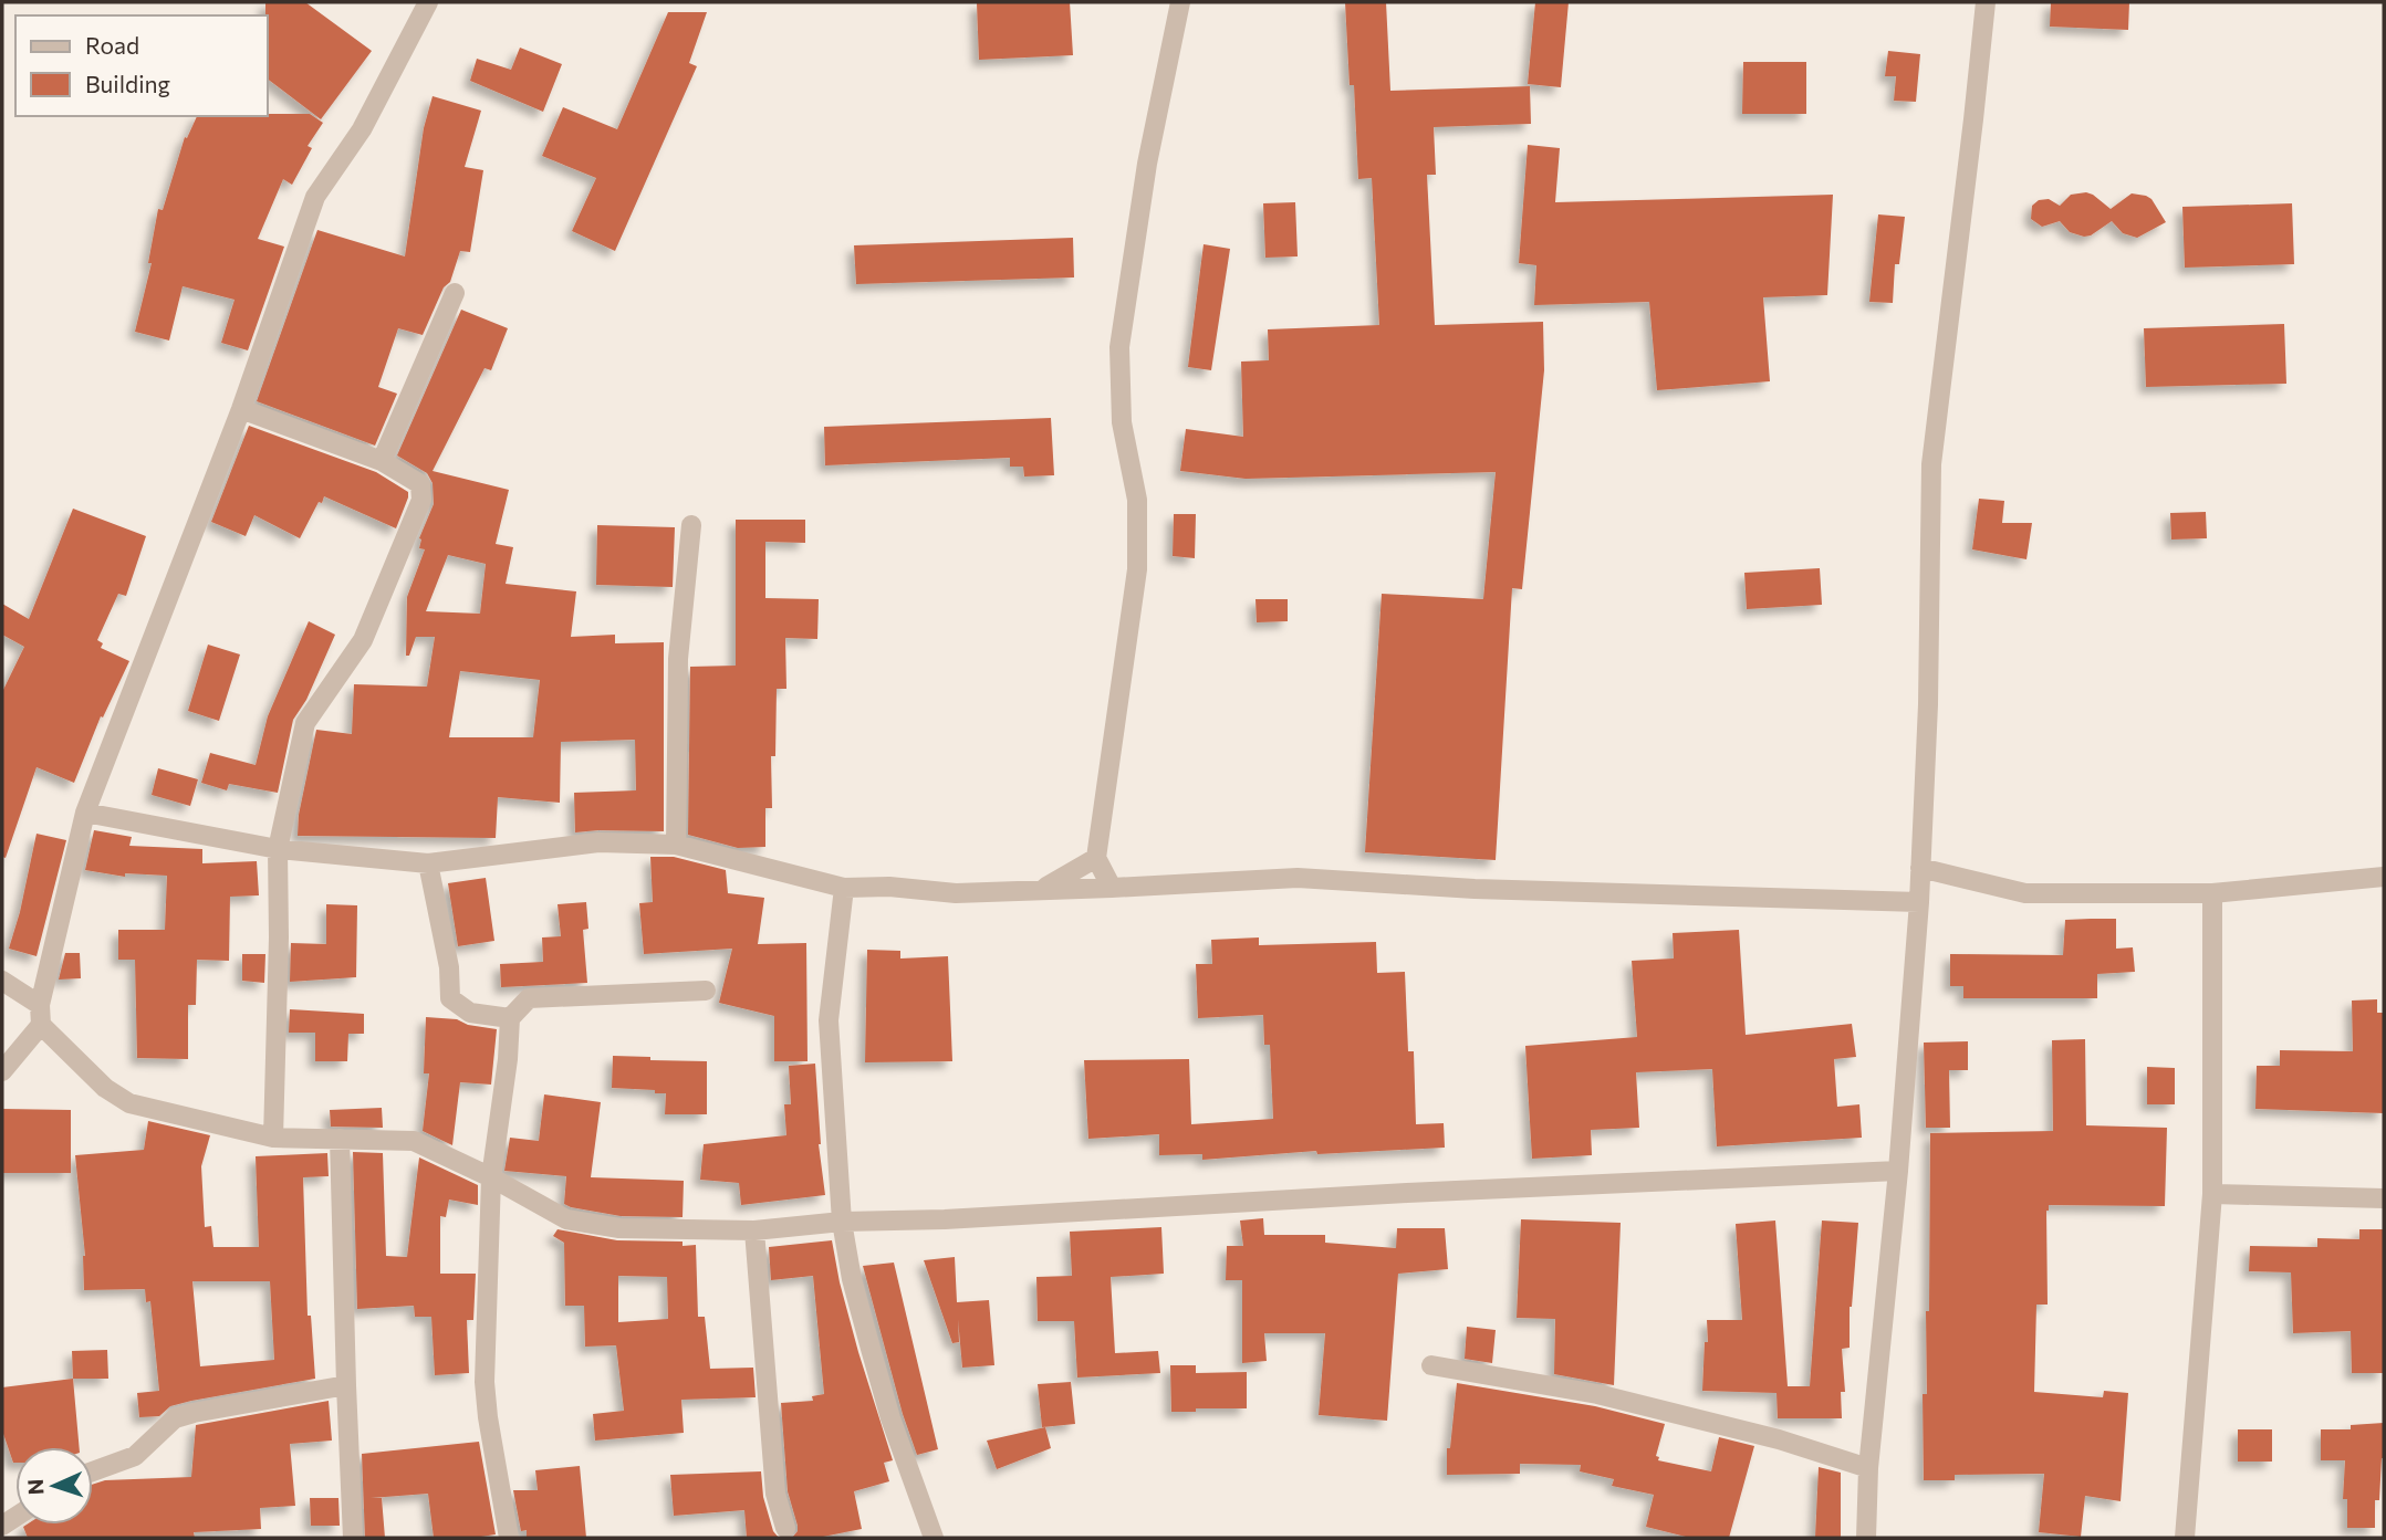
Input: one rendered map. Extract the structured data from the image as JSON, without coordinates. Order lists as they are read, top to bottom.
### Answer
{
  "legend": ["Road", "Building"],
  "north": "left"
}
